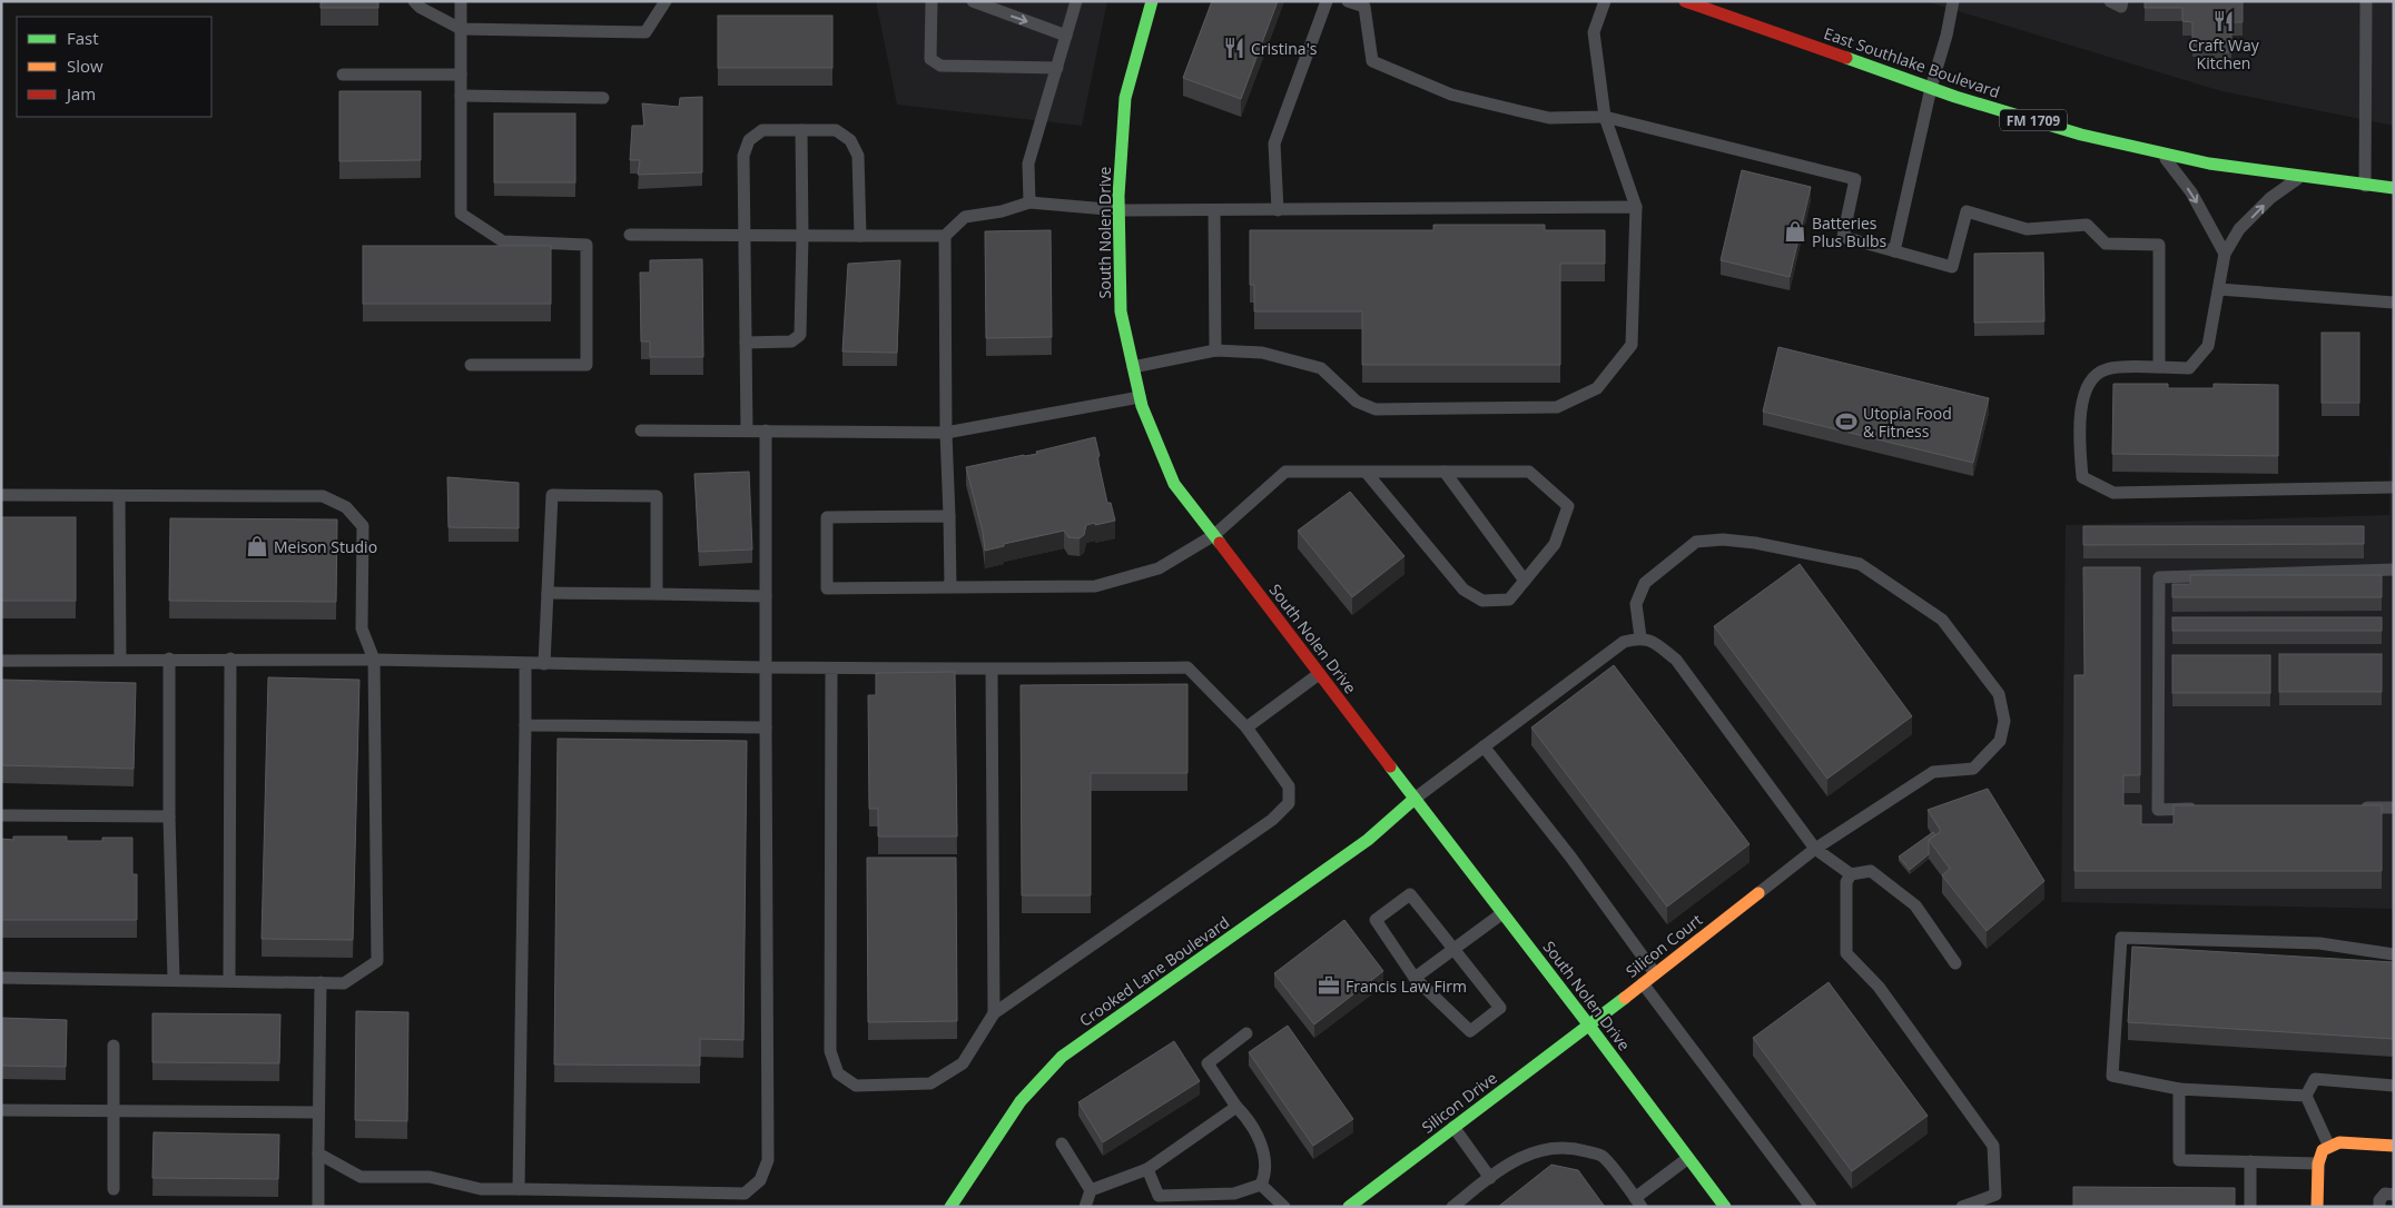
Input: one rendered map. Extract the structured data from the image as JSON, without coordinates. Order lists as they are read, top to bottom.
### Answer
{
  "streets": {
    "street": [
      "East Southlake Boulevard",
      "FM 1709",
      "South Nolen Drive",
      "Silicon Court",
      "Crooked Lane Boulevard",
      "Silicon Drive"
    ]
  },
  "crossings": [
    ["South Nolen Drive", "Silicon Court"],
    ["South Nolen Drive", "Crooked Lane Boulevard"],
    ["South Nolen Drive", "Silicon Drive"],
    ["Silicon Court", "Silicon Drive"]
  ],
  "places": {
    "restaurant": ["Craft Way Kitchen", "Cristina's"],
    "shop": ["Batteries Plus Bulbs", "Meison Studio"],
    "sports": ["Utopia Food & Fitness"],
    "office": ["Francis Law Firm"]
  },
  "legend": ["Fast", "Slow", "Jam"]
}
